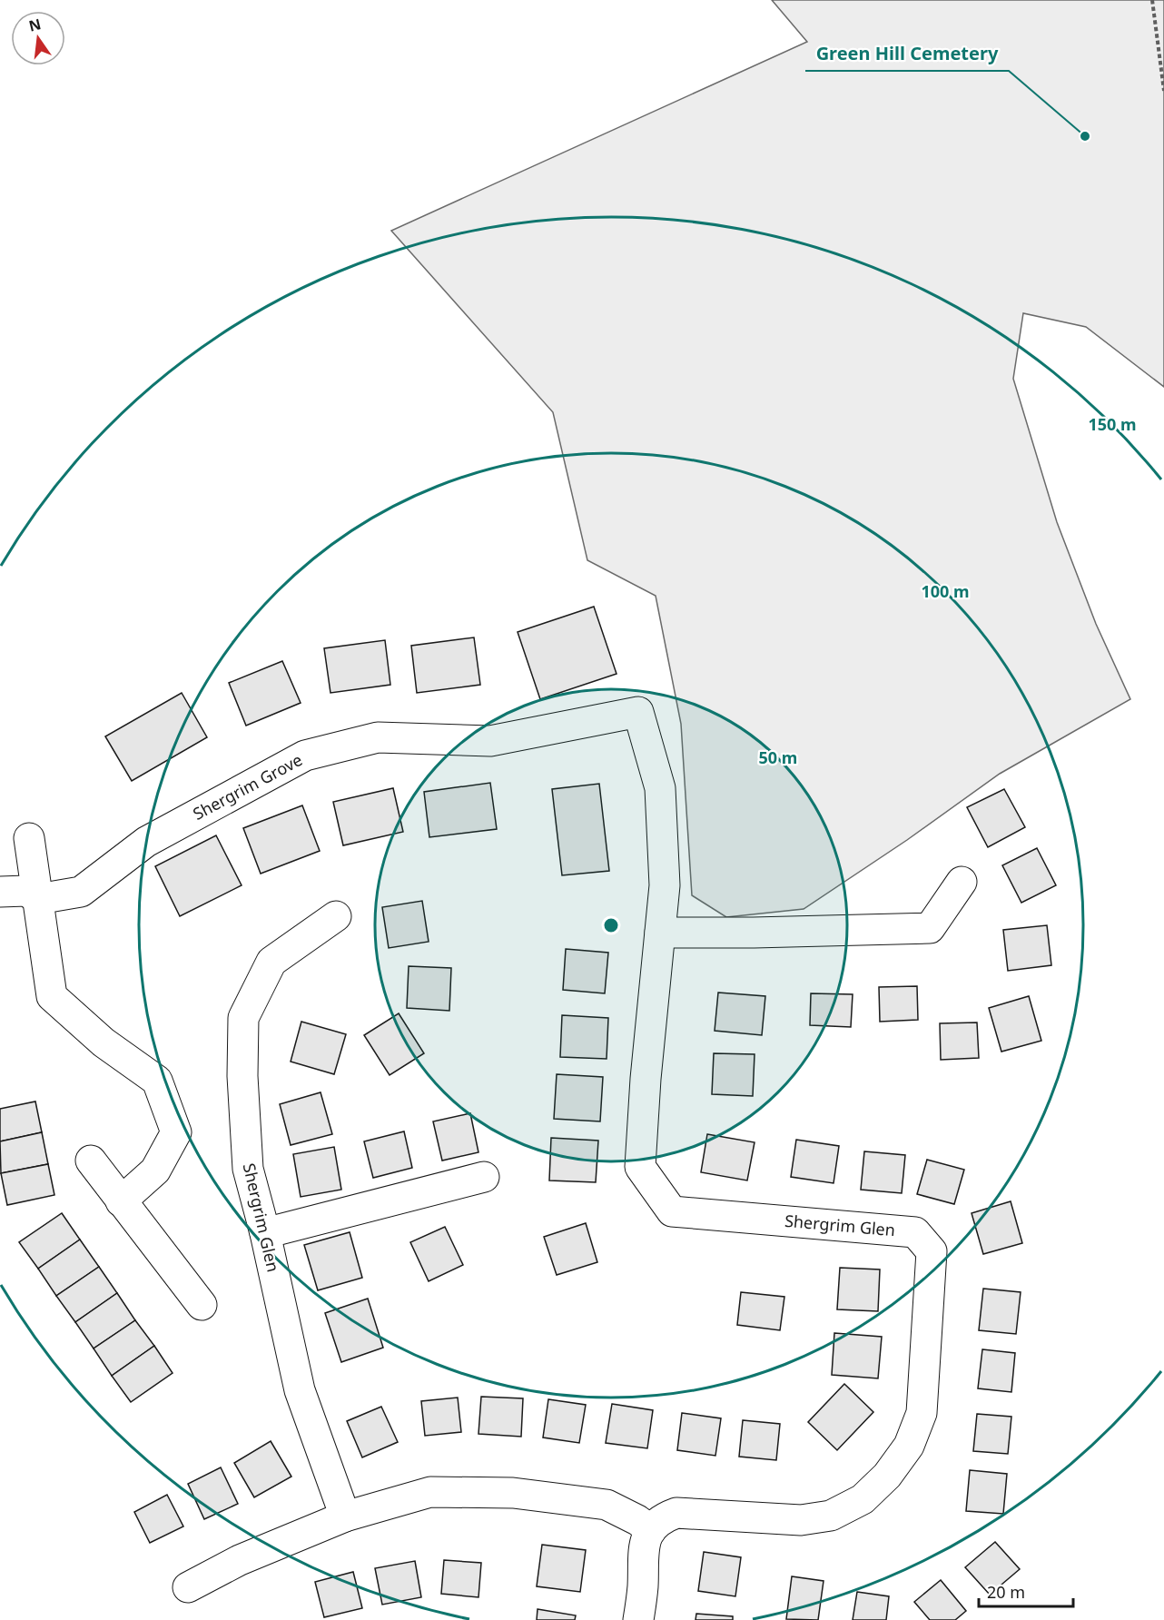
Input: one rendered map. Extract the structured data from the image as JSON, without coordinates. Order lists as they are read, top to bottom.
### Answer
{
  "streets": {
    "street": ["Shergrim Grove", "Shergrim Glen"]
  },
  "crossings": [
    ["Shergrim Grove", "Shergrim Glen"]
  ],
  "places": ["Green Hill Cemetery"],
  "scale_bar": "20 m",
  "north": "top",
  "rings": ["150 m", "100 m", "50 m"]
}
